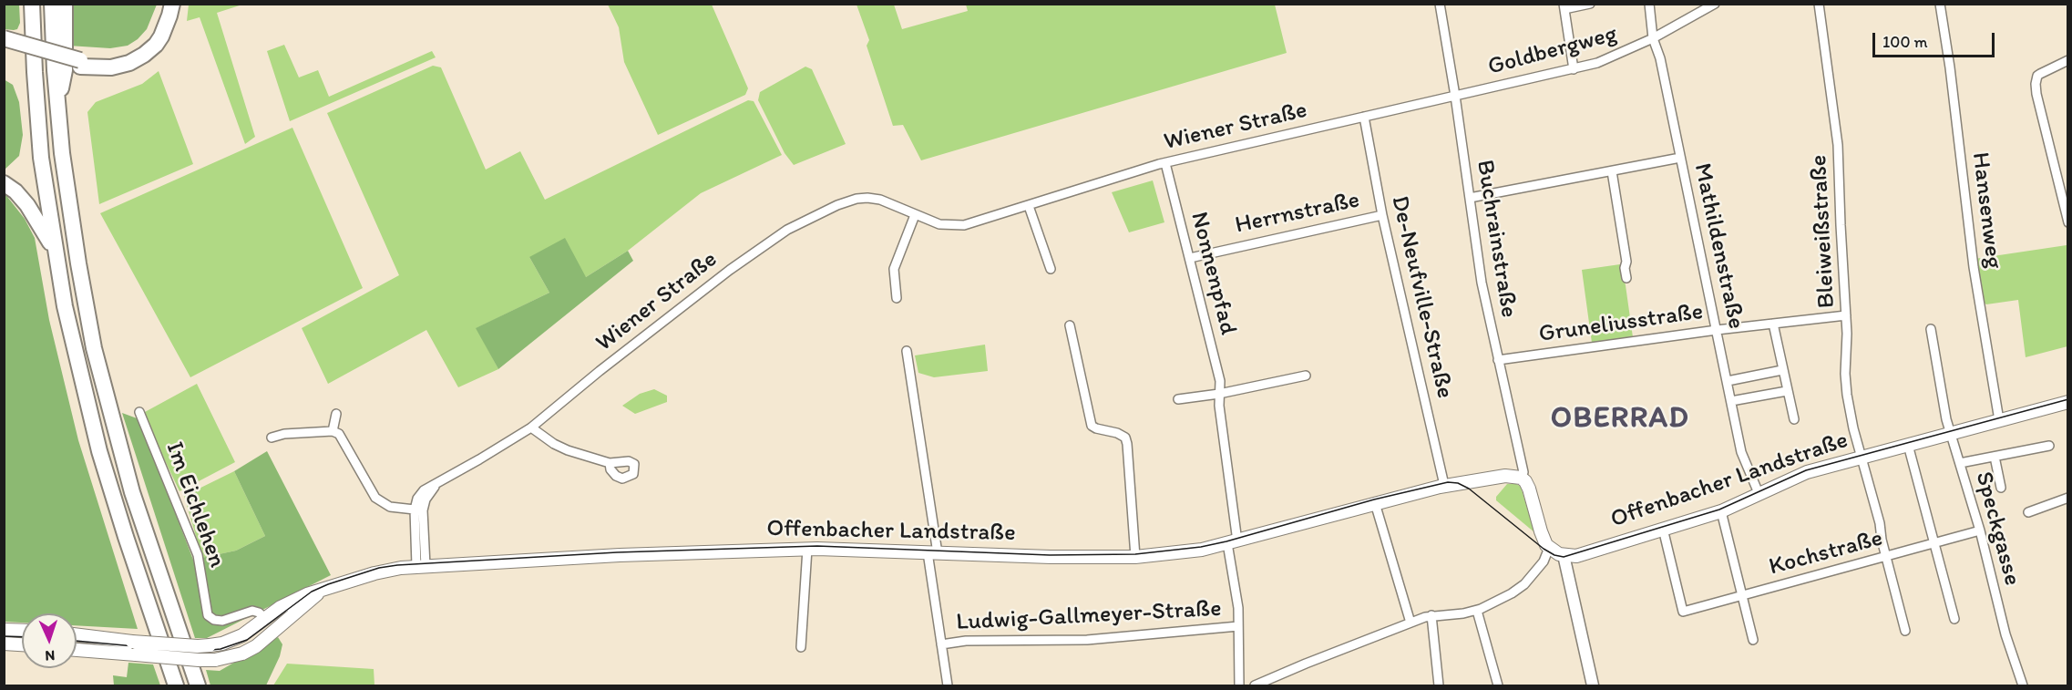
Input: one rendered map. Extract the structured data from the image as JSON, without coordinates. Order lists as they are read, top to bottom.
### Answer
{
  "streets": {
    "main road": ["Offenbacher Landstraße"],
    "street": [
      "Goldbergweg",
      "Wiener Straße",
      "Hansenweg",
      "Herrnstraße",
      "Bleiweißstraße",
      "Buchrainstraße",
      "Mathildenstraße",
      "Nonnenpfad",
      "De-Neufville-Straße",
      "Gruneliusstraße",
      "Im Eichlehen",
      "Speckgasse",
      "Kochstraße",
      "Ludwig-Gallmeyer-Straße"
    ]
  },
  "crossings": [
    ["Goldbergweg", "Wiener Straße"],
    ["Goldbergweg", "Buchrainstraße"],
    ["Goldbergweg", "Mathildenstraße"],
    ["Wiener Straße", "Buchrainstraße"],
    ["Wiener Straße", "Nonnenpfad"],
    ["Wiener Straße", "De-Neufville-Straße"],
    ["Wiener Straße", "Offenbacher Landstraße"],
    ["Hansenweg", "Offenbacher Landstraße"],
    ["Herrnstraße", "Nonnenpfad"],
    ["Herrnstraße", "De-Neufville-Straße"],
    ["Bleiweißstraße", "Gruneliusstraße"],
    ["Bleiweißstraße", "Offenbacher Landstraße"],
    ["Bleiweißstraße", "Kochstraße"],
    ["Buchrainstraße", "Gruneliusstraße"],
    ["Buchrainstraße", "Offenbacher Landstraße"],
    ["Mathildenstraße", "Gruneliusstraße"],
    ["Mathildenstraße", "Offenbacher Landstraße"],
    ["Nonnenpfad", "Offenbacher Landstraße"],
    ["Nonnenpfad", "Ludwig-Gallmeyer-Straße"],
    ["De-Neufville-Straße", "Offenbacher Landstraße"],
    ["Offenbacher Landstraße", "Im Eichlehen"],
    ["Offenbacher Landstraße", "Speckgasse"],
    ["Offenbacher Landstraße", "Kochstraße"],
    ["Speckgasse", "Kochstraße"]
  ],
  "districts": ["OBERRAD"],
  "scale_bar": "100 m",
  "north": "bottom"
}
